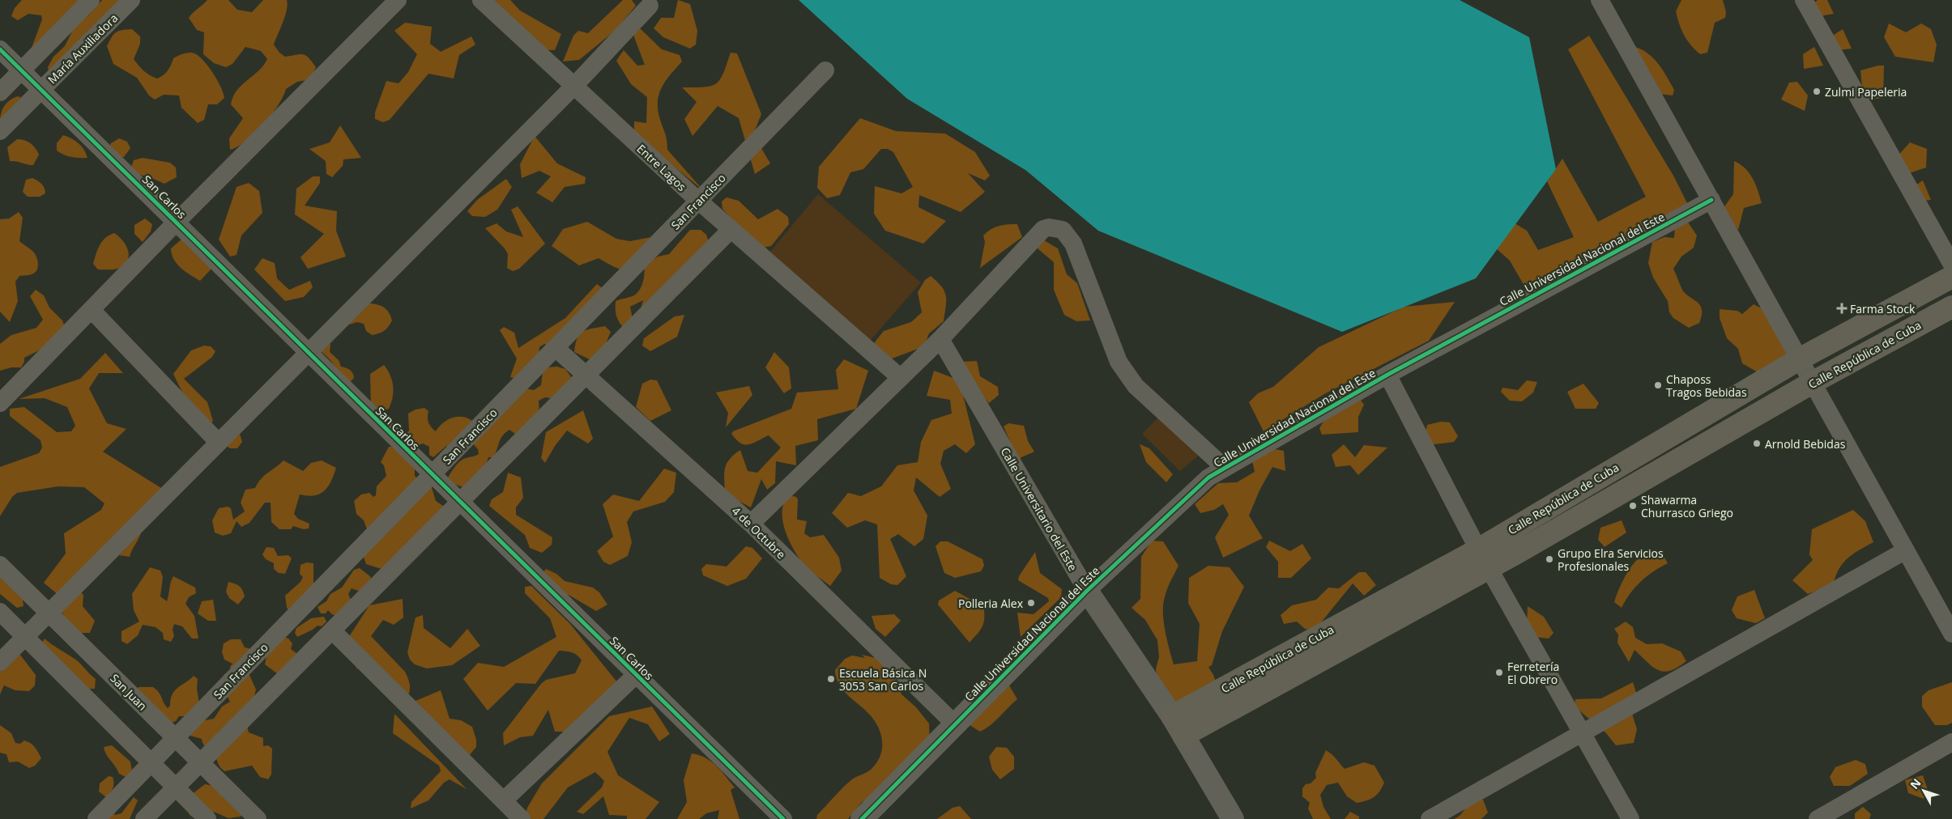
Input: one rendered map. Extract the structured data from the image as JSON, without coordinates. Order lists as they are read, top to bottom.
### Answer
{
  "streets": {
    "main road": ["Calle República de Cuba"],
    "street": [
      "María Auxiliadora",
      "Entre Lagos",
      "San Carlos",
      "San Francisco",
      "Calle Universidad Nacional del Este",
      "Calle Universitario del Este",
      "4 de Octubre",
      "San Juan"
    ]
  },
  "crossings": [
    ["María Auxiliadora", "San Carlos"],
    ["Entre Lagos", "San Francisco"],
    ["San Carlos", "San Francisco"],
    ["San Francisco", "4 de Octubre"],
    ["San Francisco", "San Juan"],
    ["Calle Universidad Nacional del Este", "Calle Universitario del Este"],
    ["Calle Universidad Nacional del Este", "4 de Octubre"],
    ["Calle República de Cuba", "Calle Universitario del Este"]
  ],
  "places": {
    "other": [
      "Zulmi Papeleria",
      "Chaposs Tragos Bebidas",
      "Arnold Bebidas",
      "Shawarma Churrasco Griego",
      "Grupo Elra Servicios Profesionales",
      "Polleria Alex",
      "Ferretería El Obrero",
      "Escuela Básica N 3053 San Carlos"
    ],
    "health": ["Farma Stock"]
  },
  "north": "top left"
}
